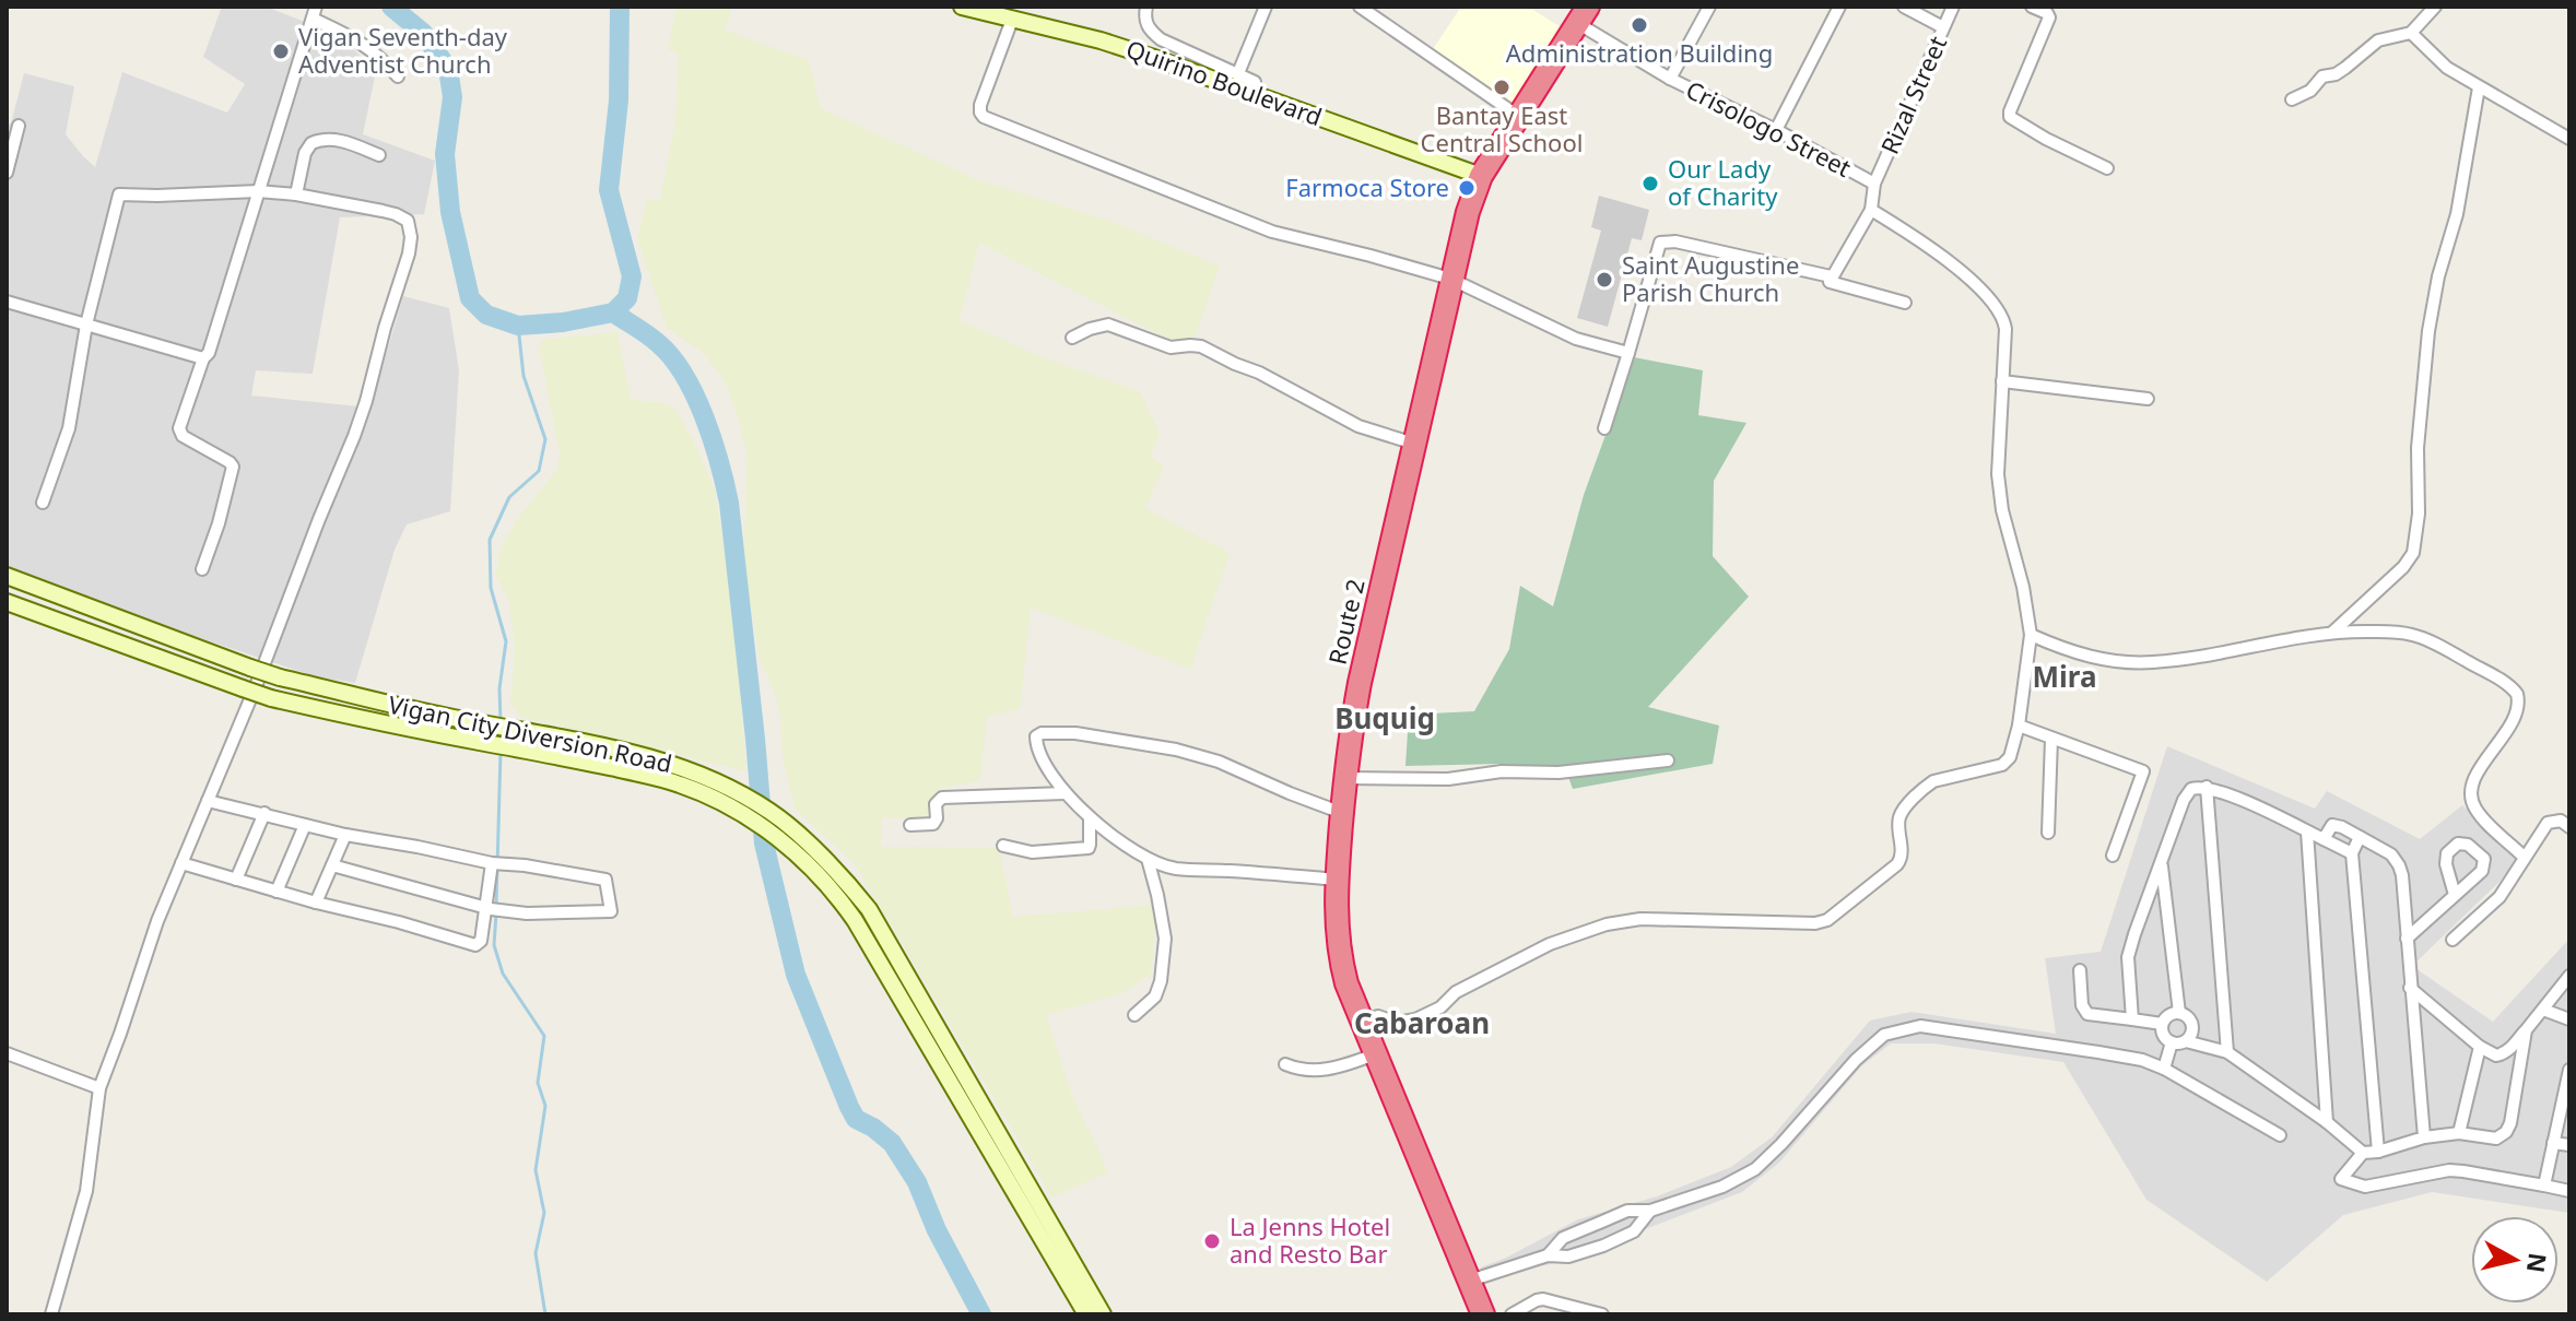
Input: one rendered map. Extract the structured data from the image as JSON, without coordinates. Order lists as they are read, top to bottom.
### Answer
{
  "streets": {
    "highway": ["Route 2"],
    "main road": ["Quirino Boulevard", "Vigan City Diversion Road"],
    "street": ["Rizal Street", "Crisologo Street"]
  },
  "crossings": [
    ["Quirino Boulevard", "Route 2"],
    ["Rizal Street", "Crisologo Street"],
    ["Crisologo Street", "Route 2"]
  ],
  "districts": ["Mira", "Buquig", "Cabaroan"],
  "places": [
    "Administration Building",
    "Vigan Seventh-day Adventist Church",
    "Bantay East Central School",
    "Our Lady of Charity",
    "Farmoca Store",
    "Saint Augustine Parish Church",
    "La Jenns Hotel and Resto Bar"
  ],
  "north": "right"
}
